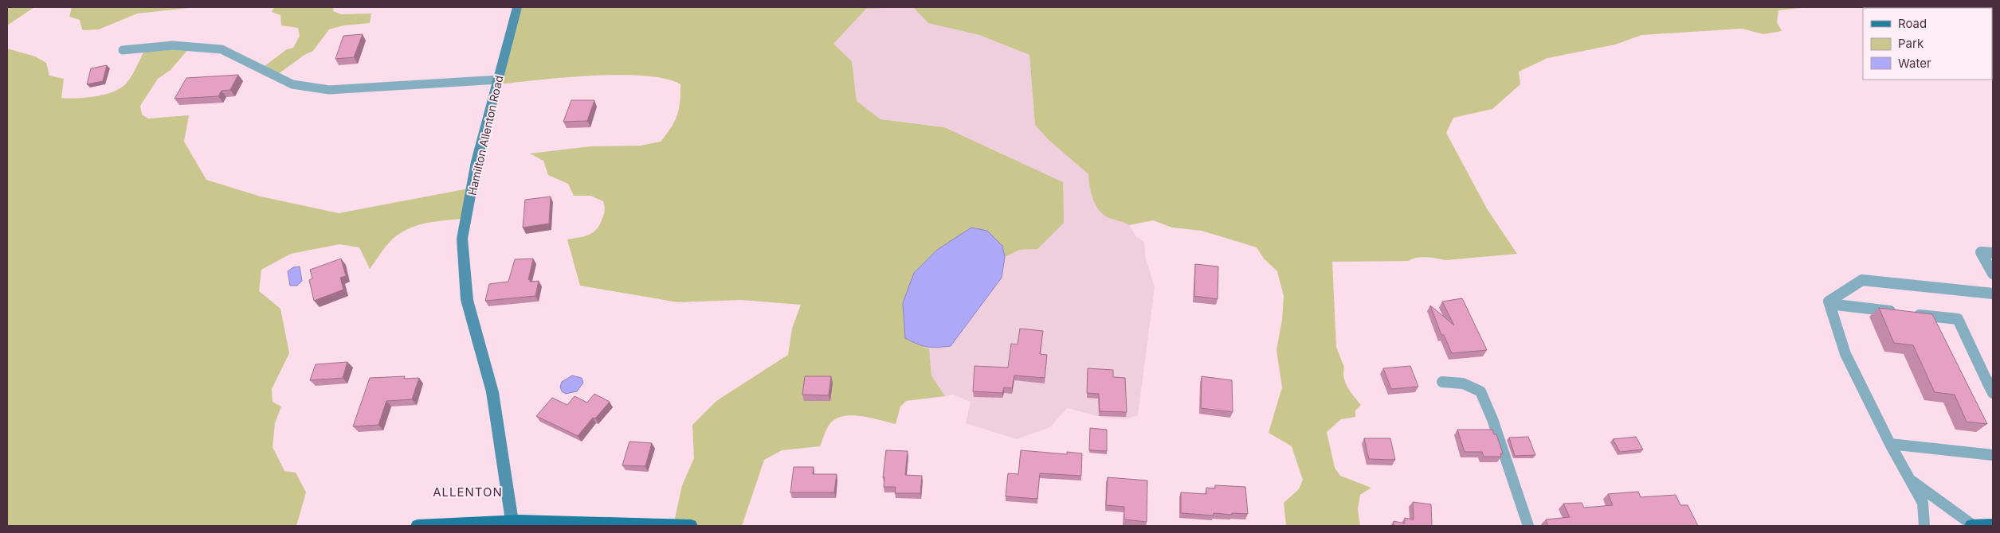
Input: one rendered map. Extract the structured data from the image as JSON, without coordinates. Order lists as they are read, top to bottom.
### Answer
{
  "streets": {
    "street": ["Hamilton Allenton Road"]
  },
  "districts": ["ALLENTON"],
  "legend": ["Road", "Park", "Water"]
}
